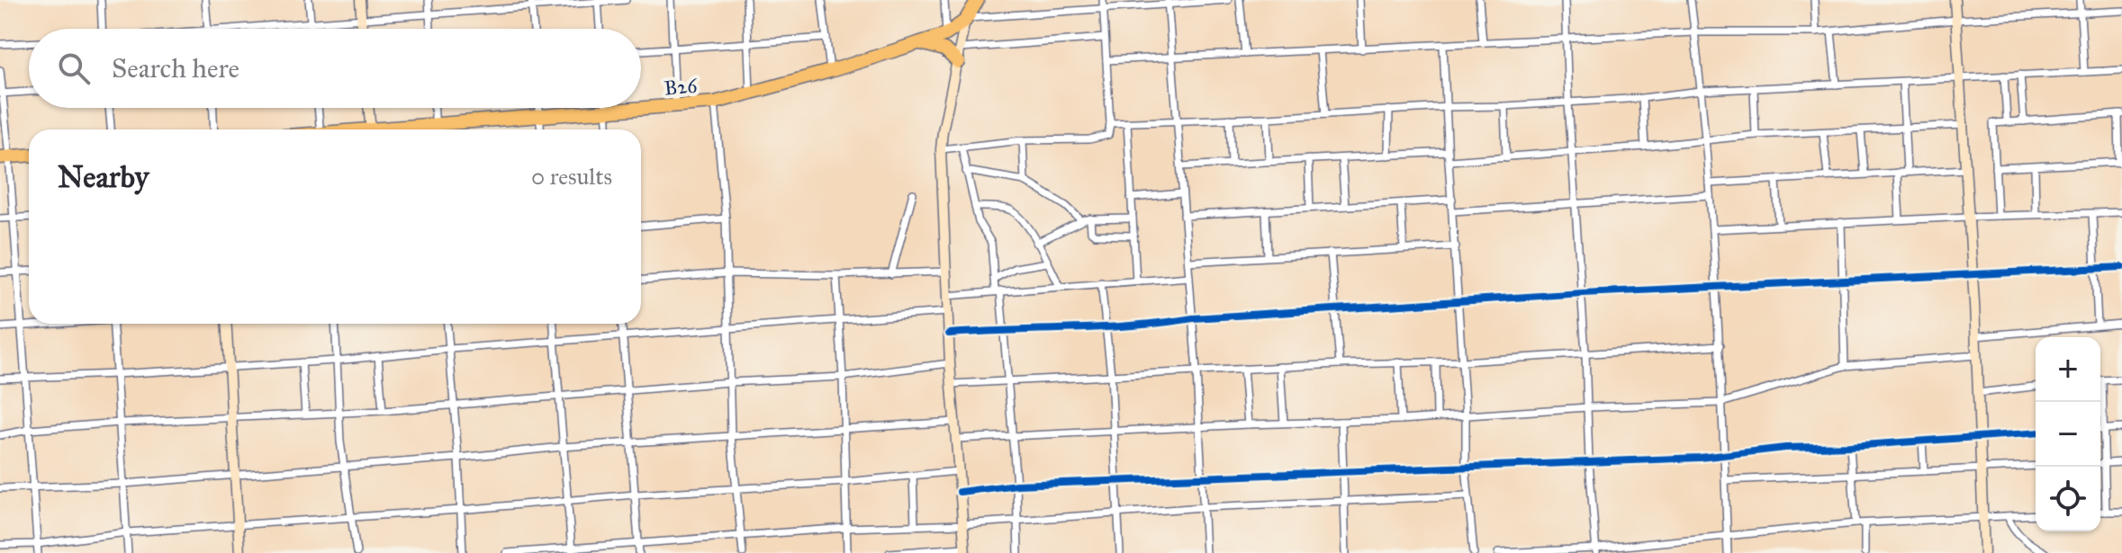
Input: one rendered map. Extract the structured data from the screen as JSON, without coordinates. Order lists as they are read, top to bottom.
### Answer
{
  "streets": {
    "highway": ["B26"]
  },
  "page": {
    "search": "Search here",
    "heading": ["Nearby", "0 results"],
    "map_buttons": ["+", "−"]
  }
}
